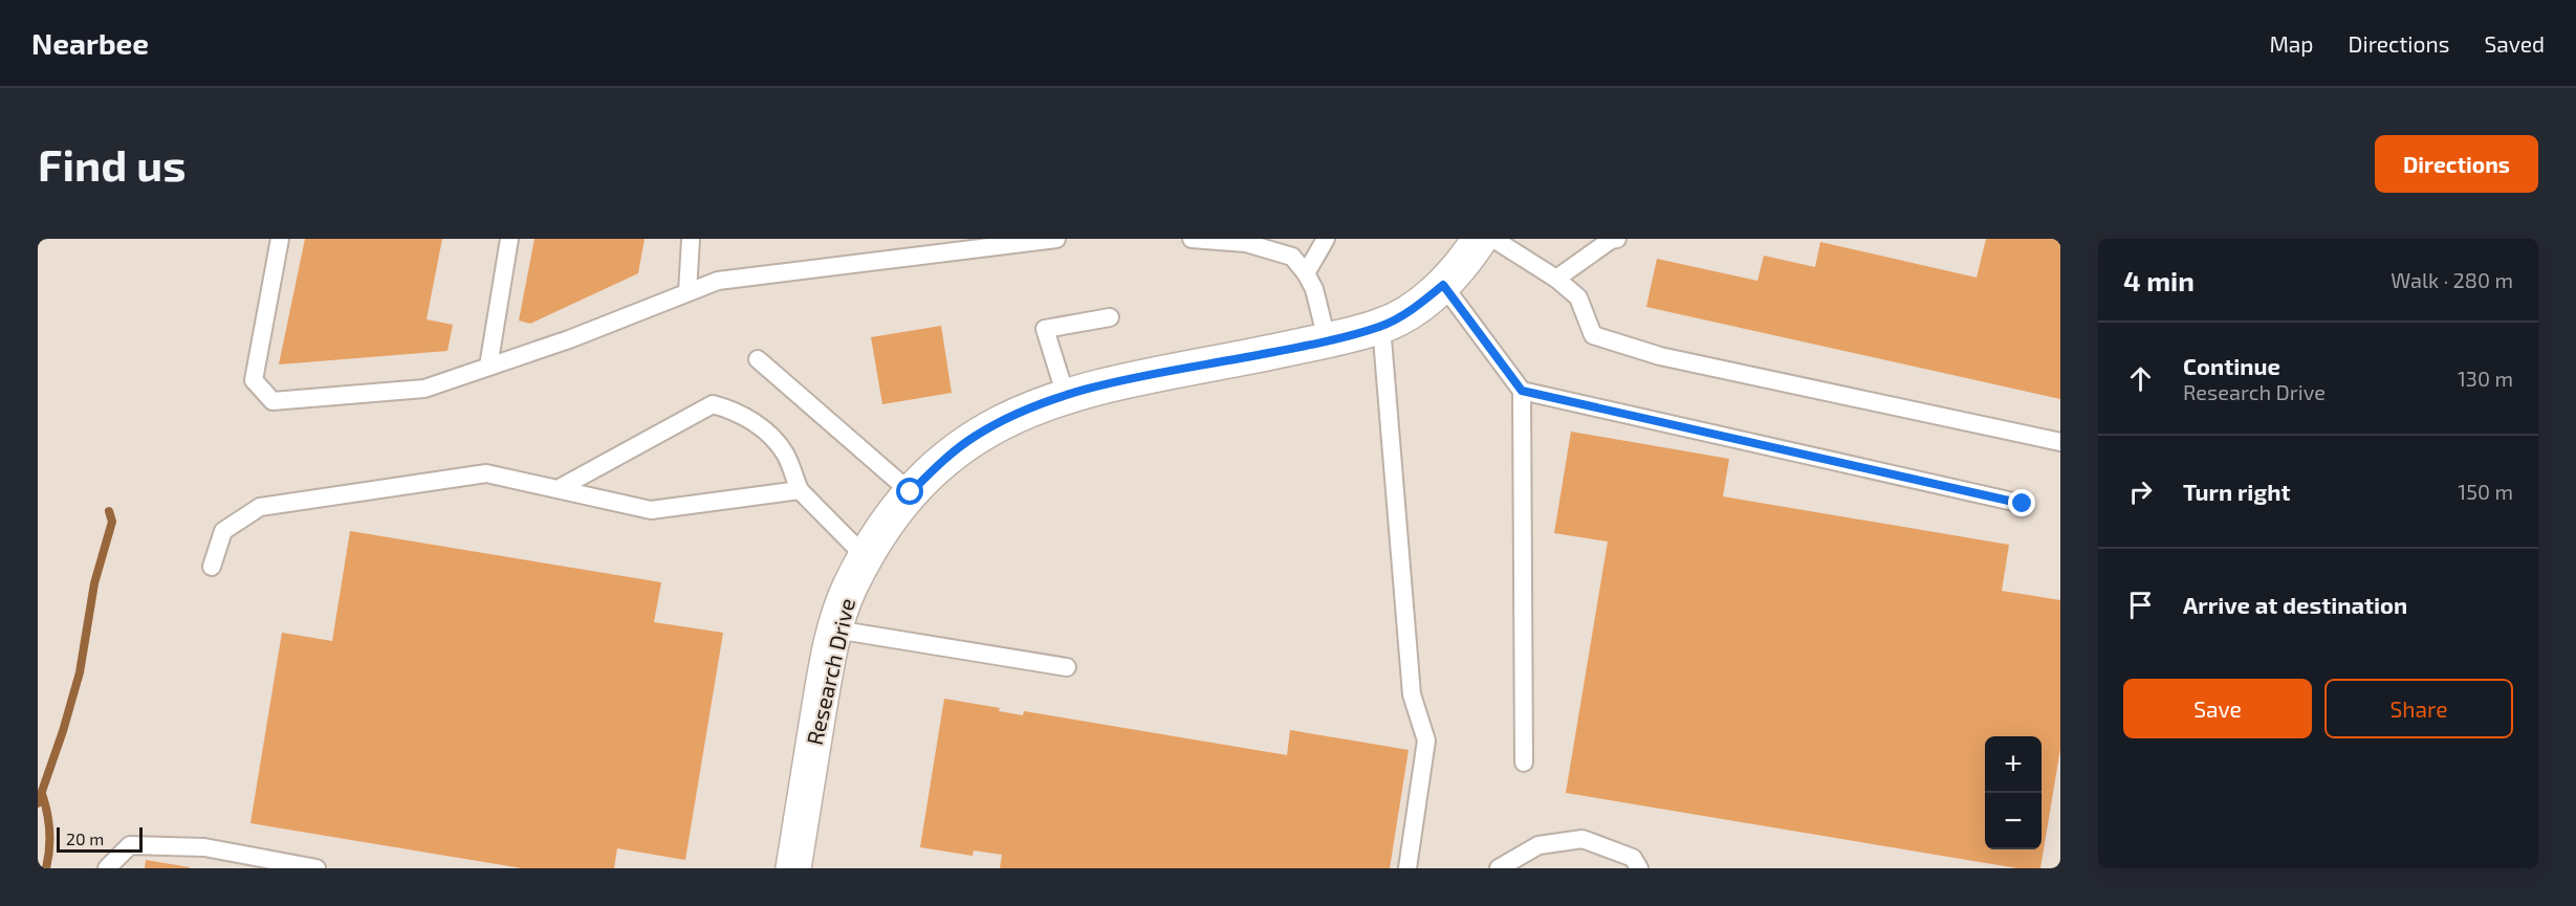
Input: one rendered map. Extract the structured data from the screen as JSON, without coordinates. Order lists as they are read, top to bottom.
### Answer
{
  "streets": {
    "street": ["Research Drive"]
  },
  "scale_bar": "20 m",
  "page": {
    "header": "Nearbee",
    "nav": ["Map", "Directions", "Saved"],
    "buttons": [
      "Directions",
      ["Save", "Share"]
    ],
    "title": "Find us",
    "heading": ["4 min", "Walk · 280 m"],
    "list": [
      ["Continue", "Research Drive", "130 m"],
      ["Turn right", "150 m"],
      "Arrive at destination"
    ],
    "map_buttons": ["+", "−"],
    "scale": "20 m"
  }
}
